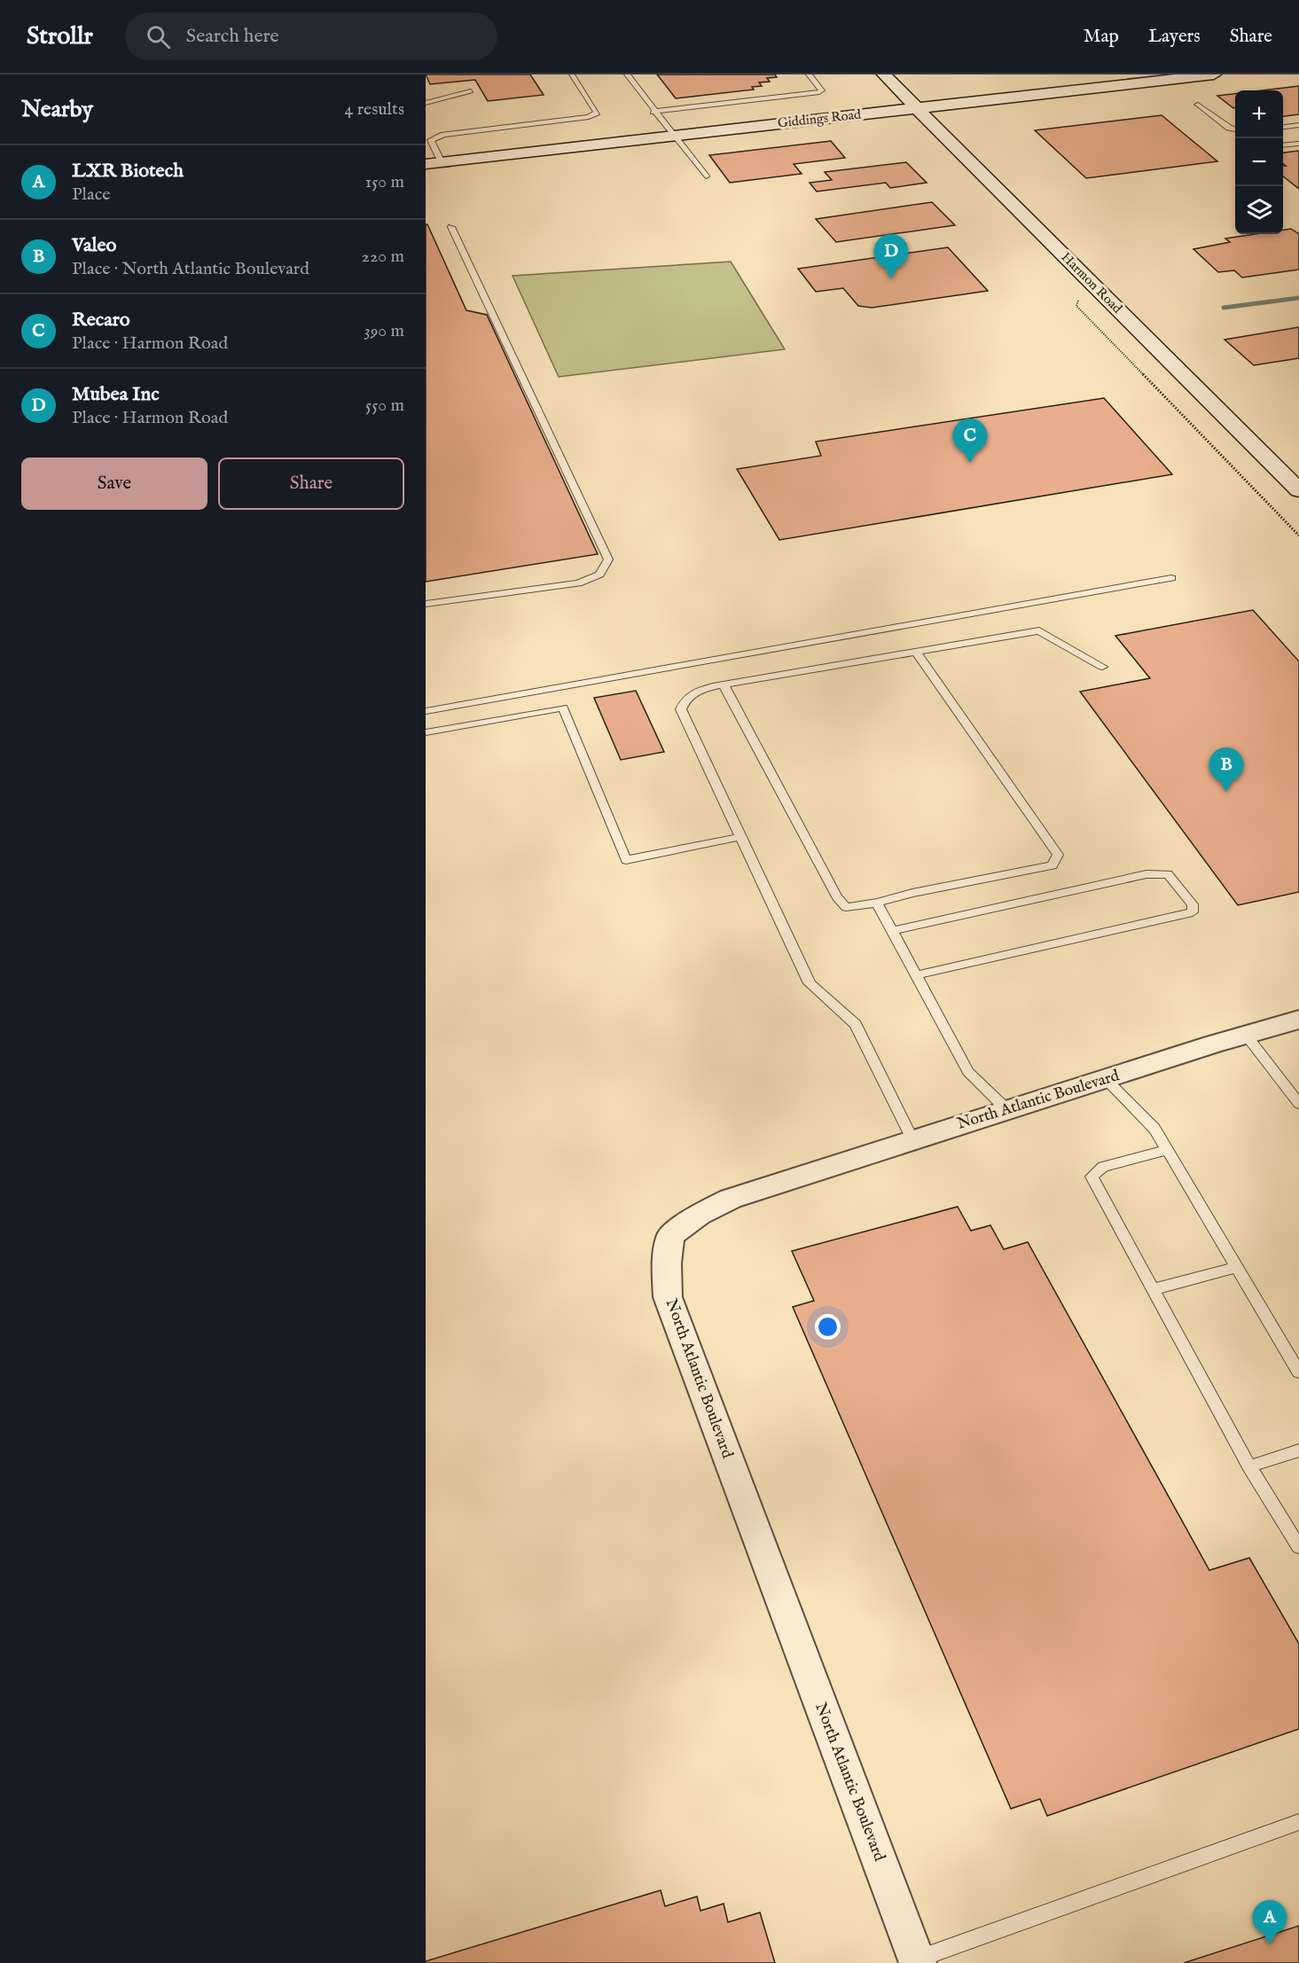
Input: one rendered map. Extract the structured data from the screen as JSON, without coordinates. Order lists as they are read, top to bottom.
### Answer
{
  "streets": {
    "street": ["Giddings Road", "Harmon Road", "North Atlantic Boulevard"]
  },
  "crossings": [
    ["Giddings Road", "Harmon Road"]
  ],
  "page": {
    "header": "Strollr",
    "search": "Search here",
    "nav": ["Map", "Layers", "Share"],
    "heading": ["Nearby", "4 results"],
    "map_buttons": ["+", "−"],
    "list": [
      {
        "mark": "A",
        "name": "LXR Biotech",
        "note": "Place",
        "value": "150 m"
      },
      {
        "mark": "B",
        "name": "Valeo",
        "note": "Place · North Atlantic Boulevard",
        "value": "220 m"
      },
      {
        "mark": "C",
        "name": "Recaro",
        "note": "Place · Harmon Road",
        "value": "390 m"
      },
      {
        "mark": "D",
        "name": "Mubea Inc",
        "note": "Place · Harmon Road",
        "value": "550 m"
      }
    ],
    "pins": [
      "D",
      "C",
      "B",
      "A"
    ],
    "buttons": ["Save", "Share"]
  }
}
